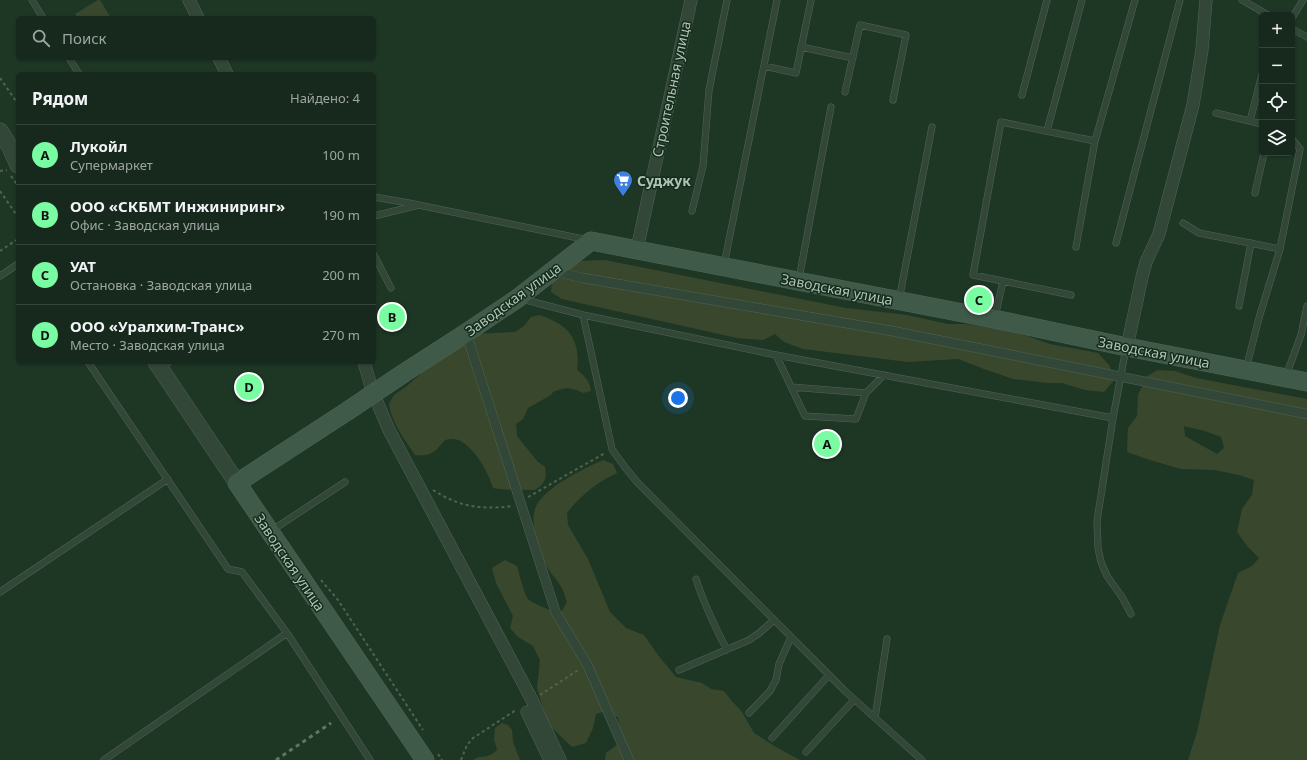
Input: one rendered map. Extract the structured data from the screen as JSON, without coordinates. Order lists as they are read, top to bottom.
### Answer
{
  "streets": {
    "main road": ["Заводская улица"],
    "street": ["Строительная улица"]
  },
  "crossings": [
    ["Строительная улица", "Заводская улица"]
  ],
  "places": {
    "supermarket": ["Суджук"]
  },
  "page": {
    "map_buttons": ["+", "−"],
    "search": "Поиск",
    "heading": ["Рядом", "Найдено: 4"],
    "list": [
      {
        "mark": "A",
        "name": "Лукойл",
        "note": "Супермаркет",
        "value": "100 m"
      },
      {
        "mark": "B",
        "name": "ООО «СКБМТ Инжиниринг»",
        "note": "Офис · Заводская улица",
        "value": "190 m"
      },
      {
        "mark": "C",
        "name": "УАТ",
        "note": "Остановка · Заводская улица",
        "value": "200 m"
      },
      {
        "mark": "D",
        "name": "ООО «Уралхим-Транс»",
        "note": "Место · Заводская улица",
        "value": "270 m"
      }
    ],
    "pins": [
      "C",
      "B",
      "D",
      "A"
    ]
  }
}
